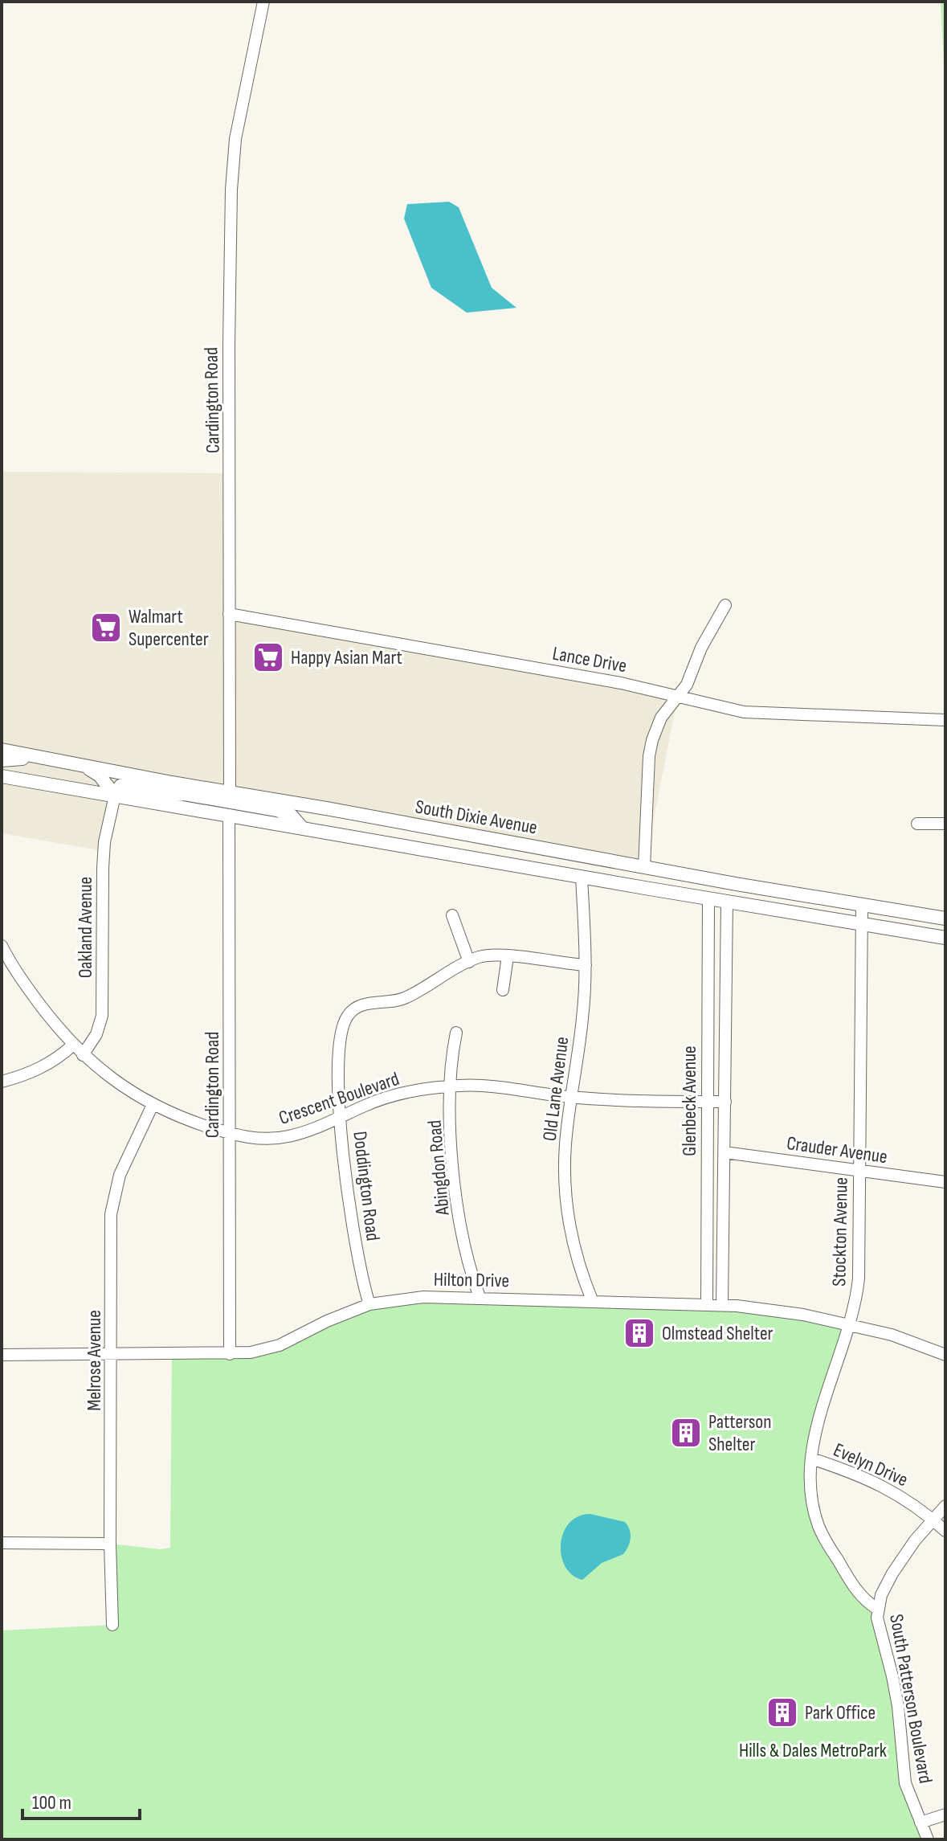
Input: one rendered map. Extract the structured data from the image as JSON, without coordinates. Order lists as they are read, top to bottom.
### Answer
{
  "streets": {
    "main road": ["South Dixie Avenue"],
    "street": [
      "Cardington Road",
      "Lance Drive",
      "Oakland Avenue",
      "Old Lane Avenue",
      "Crescent Boulevard",
      "Glenbeck Avenue",
      "Crauder Avenue",
      "Abingdon Road",
      "Doddington Road",
      "Stockton Avenue",
      "Hilton Drive",
      "Melrose Avenue",
      "Evelyn Drive",
      "South Patterson Boulevard"
    ]
  },
  "crossings": [
    ["Cardington Road", "Lance Drive"],
    ["Cardington Road", "South Dixie Avenue"],
    ["Cardington Road", "Crescent Boulevard"],
    ["Cardington Road", "Hilton Drive"],
    ["South Dixie Avenue", "Oakland Avenue"],
    ["South Dixie Avenue", "Old Lane Avenue"],
    ["South Dixie Avenue", "Glenbeck Avenue"],
    ["South Dixie Avenue", "Stockton Avenue"],
    ["Oakland Avenue", "Crescent Boulevard"],
    ["Old Lane Avenue", "Crescent Boulevard"],
    ["Old Lane Avenue", "Doddington Road"],
    ["Old Lane Avenue", "Hilton Drive"],
    ["Crescent Boulevard", "Glenbeck Avenue"],
    ["Crescent Boulevard", "Abingdon Road"],
    ["Crescent Boulevard", "Doddington Road"],
    ["Crescent Boulevard", "Melrose Avenue"],
    ["Glenbeck Avenue", "Crauder Avenue"],
    ["Glenbeck Avenue", "Hilton Drive"],
    ["Crauder Avenue", "Stockton Avenue"],
    ["Abingdon Road", "Hilton Drive"],
    ["Doddington Road", "Hilton Drive"],
    ["Stockton Avenue", "Hilton Drive"],
    ["Stockton Avenue", "Evelyn Drive"],
    ["Stockton Avenue", "South Patterson Boulevard"],
    ["Hilton Drive", "Melrose Avenue"],
    ["Evelyn Drive", "South Patterson Boulevard"]
  ],
  "parks": ["Hills & Dales MetroPark"],
  "places": {
    "supermarket": ["Walmart Supercenter", "Happy Asian Mart"],
    "building": ["Olmstead Shelter", "Patterson Shelter", "Park Office"]
  },
  "scale_bar": "100 m"
}
